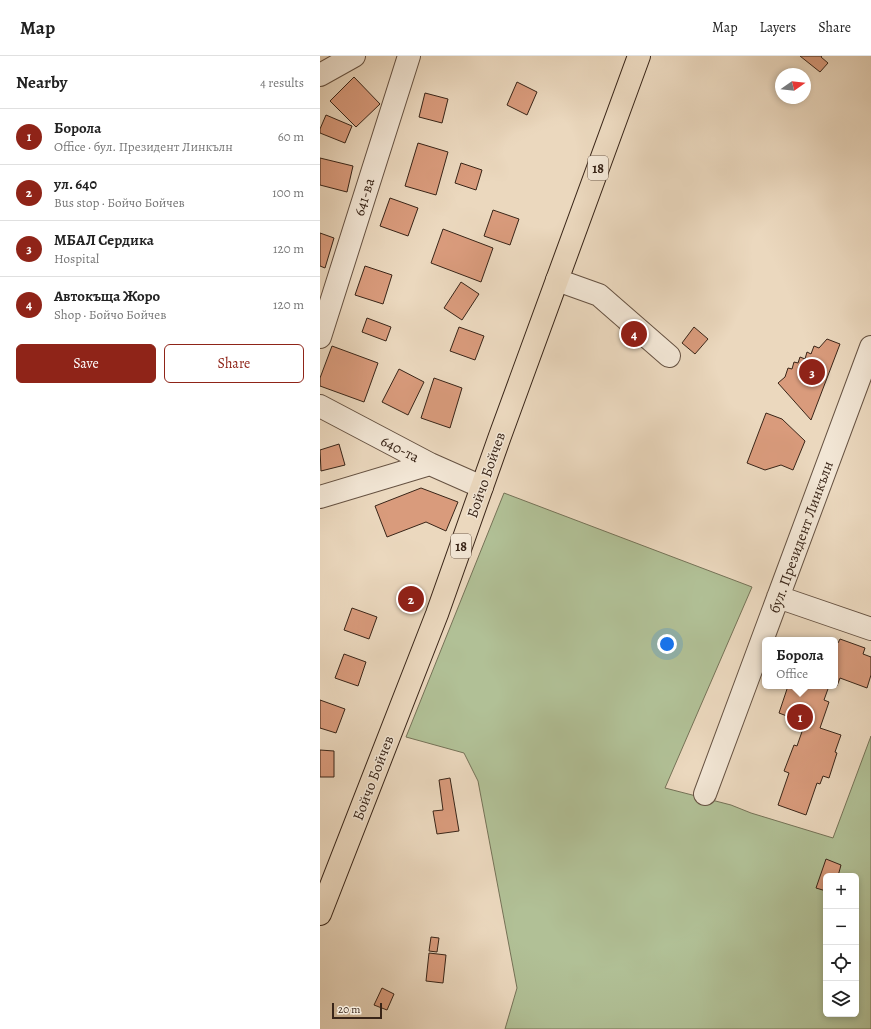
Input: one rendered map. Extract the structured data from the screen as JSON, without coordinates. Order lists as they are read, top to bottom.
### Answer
{
  "streets": {
    "highway": ["18", "Бойчо Бойчев"],
    "street": ["641-ва", "640-та", "бул. Президент Линкълн"]
  },
  "crossings": [
    ["640-та", "Бойчо Бойчев"]
  ],
  "scale_bar": "20 m",
  "north": "right",
  "page": {
    "header": "Map",
    "nav": ["Map", "Layers", "Share"],
    "heading": ["Nearby", "4 results"],
    "list": [
      {
        "mark": "1",
        "name": "Борола",
        "note": "Office · бул. Президент Линкълн",
        "value": "60 m"
      },
      {
        "mark": "2",
        "name": "ул. 640",
        "note": "Bus stop · Бойчо Бойчев",
        "value": "100 m"
      },
      {
        "mark": "3",
        "name": "МБАЛ Сердика",
        "note": "Hospital",
        "value": "120 m"
      },
      {
        "mark": "4",
        "name": "Автокъща Жоро",
        "note": "Shop · Бойчо Бойчев",
        "value": "120 m"
      }
    ],
    "pins": [
      "4",
      "3",
      "2",
      "1"
    ],
    "buttons": ["Save", "Share"],
    "popup": ["Борола", "Office"],
    "map_buttons": ["+", "−"],
    "scale": "20 m"
  }
}
